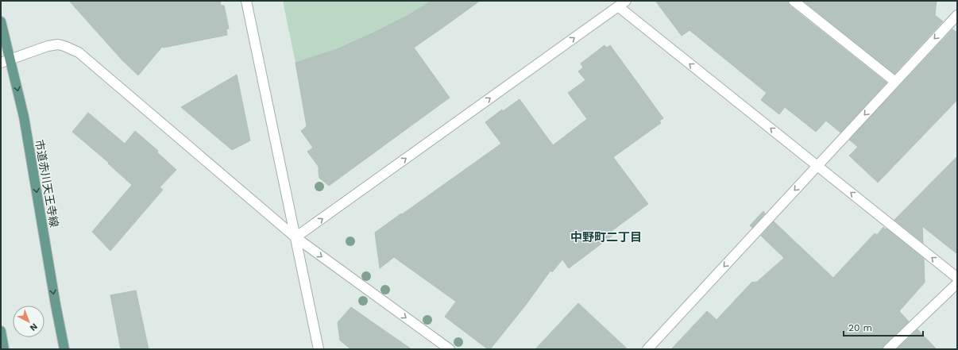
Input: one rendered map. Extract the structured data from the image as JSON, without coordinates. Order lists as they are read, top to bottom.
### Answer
{
  "streets": {
    "main road": ["市道赤川天王寺線"]
  },
  "one_way": ["市道赤川天王寺線"],
  "districts": ["中野町二丁目"],
  "scale_bar": "20 m",
  "north": "bottom right"
}
